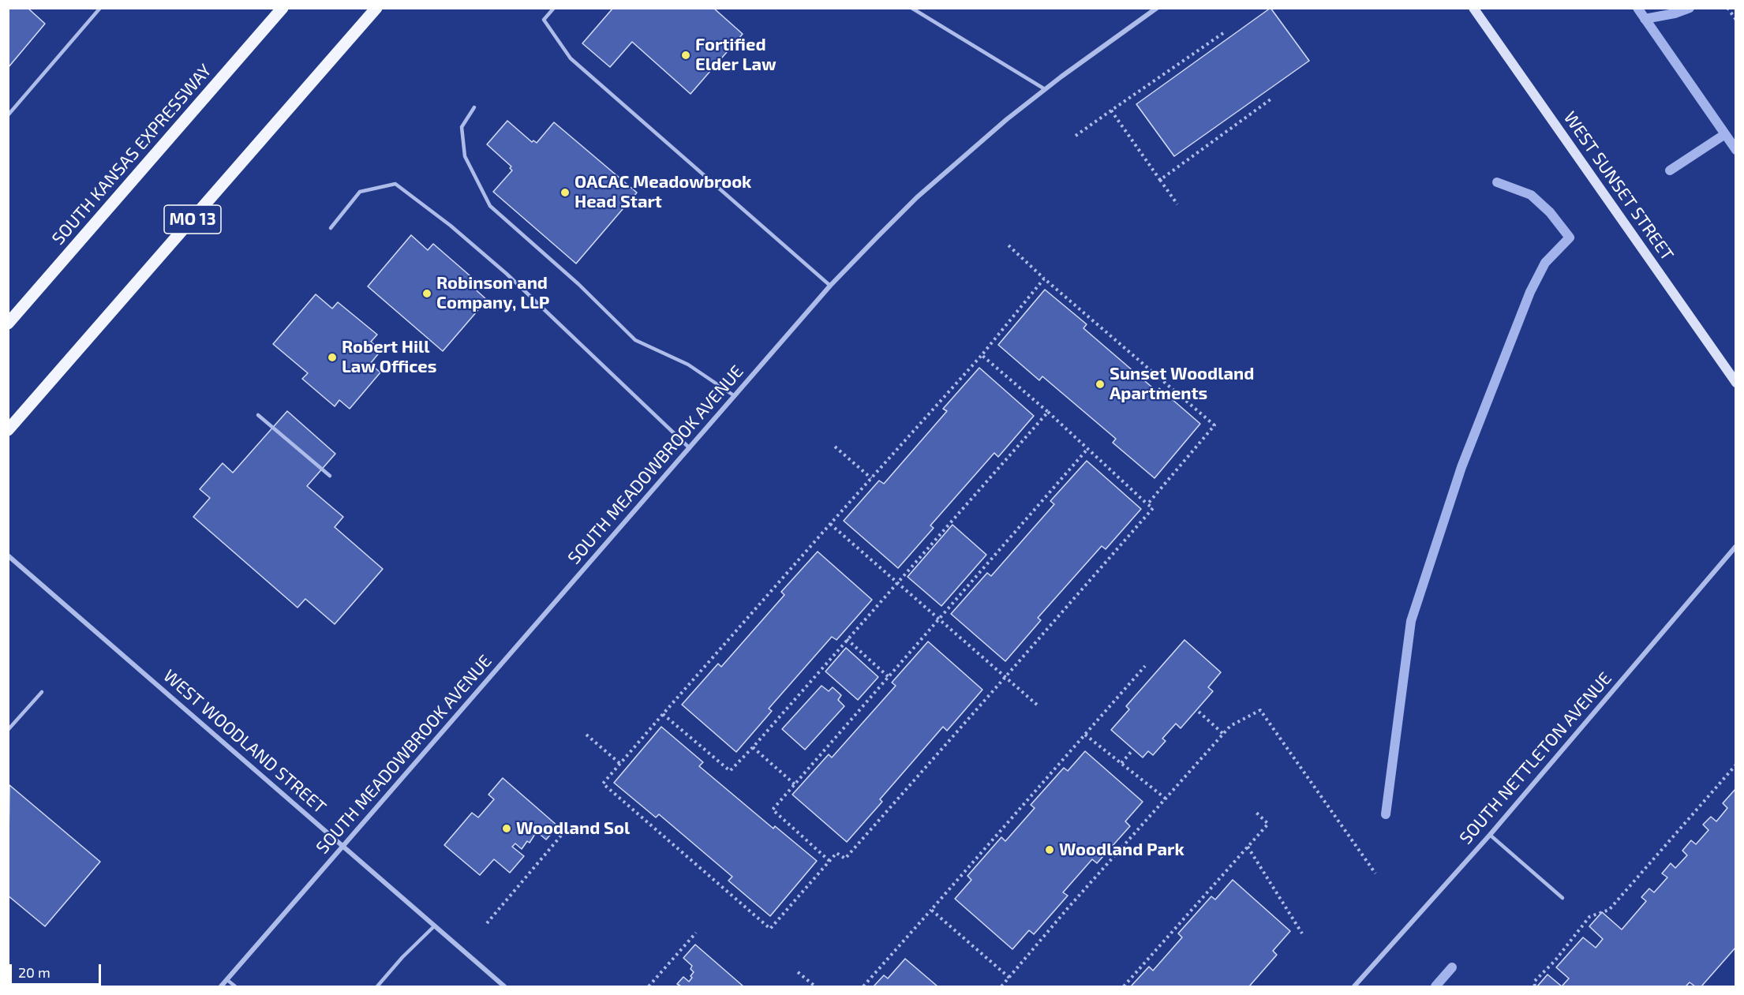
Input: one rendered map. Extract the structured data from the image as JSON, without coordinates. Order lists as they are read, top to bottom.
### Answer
{
  "streets": {
    "main road": ["SOUTH KANSAS EXPRESSWAY", "WEST SUNSET STREET", "MO 13"],
    "street": ["SOUTH MEADOWBROOK AVENUE", "WEST WOODLAND STREET", "SOUTH NETTLETON AVENUE"]
  },
  "crossings": [
    ["SOUTH MEADOWBROOK AVENUE", "WEST WOODLAND STREET"]
  ],
  "places": [
    "Fortified Elder Law",
    "OACAC Meadowbrook Head Start",
    "Robinson and Company, LLP",
    "Robert Hill Law Offices",
    "Sunset Woodland Apartments",
    "Woodland Sol",
    "Woodland Park"
  ],
  "scale_bar": "20 m"
}
